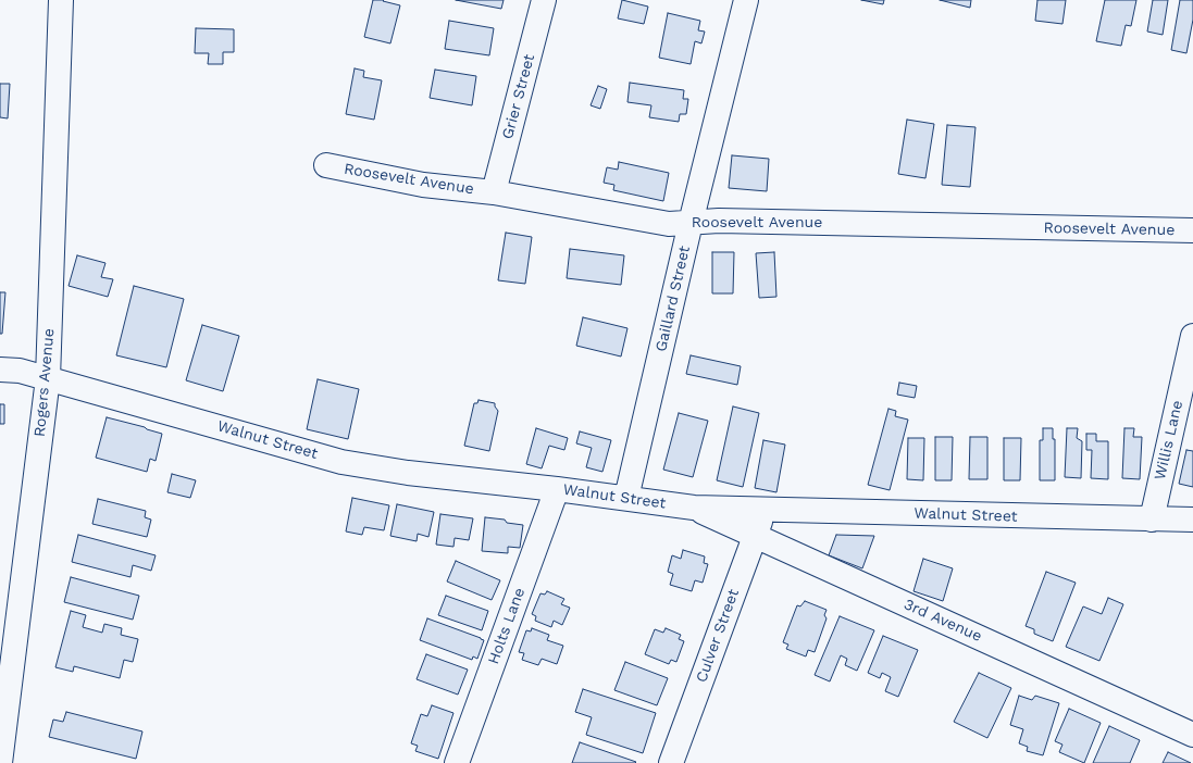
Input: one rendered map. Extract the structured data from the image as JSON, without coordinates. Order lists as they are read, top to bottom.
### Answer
{
  "streets": {
    "street": [
      "Grier Street",
      "Roosevelt Avenue",
      "Gaillard Street",
      "Rogers Avenue",
      "Walnut Street",
      "Willis Lane",
      "3rd Avenue",
      "Holts Lane",
      "Culver Street"
    ]
  },
  "crossings": [
    ["Grier Street", "Roosevelt Avenue"],
    ["Roosevelt Avenue", "Gaillard Street"],
    ["Gaillard Street", "Walnut Street"],
    ["Rogers Avenue", "Walnut Street"],
    ["Walnut Street", "Willis Lane"],
    ["Walnut Street", "3rd Avenue"],
    ["Walnut Street", "Holts Lane"],
    ["Walnut Street", "Culver Street"],
    ["3rd Avenue", "Culver Street"]
  ]
}
